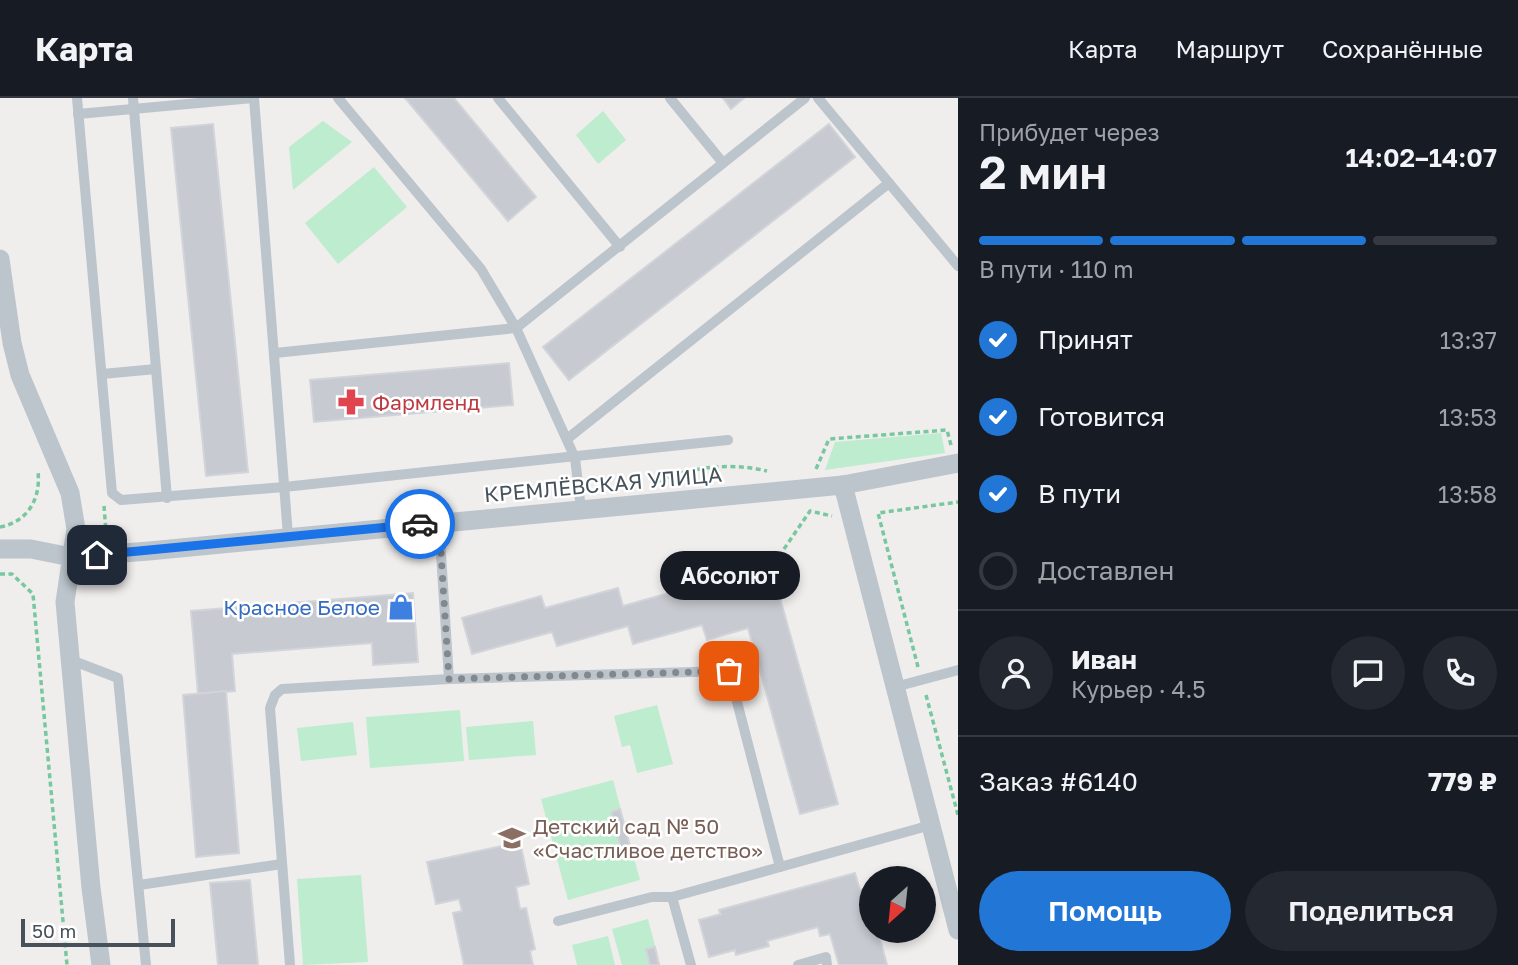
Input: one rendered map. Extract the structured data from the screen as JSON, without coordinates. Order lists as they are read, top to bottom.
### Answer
{
  "streets": {
    "street": ["КРЕМЛЁВСКАЯ УЛИЦА"]
  },
  "places": {
    "pharmacy": ["Фармленд"],
    "shop": ["Красное Белое"],
    "other": ["Абсолют"],
    "school or university": ["Детский сад № 50 «Счастливое детство»"]
  },
  "scale_bar": "50 m",
  "north": "bottom left",
  "page": {
    "header": "Карта",
    "nav": ["Карта", "Маршрут", "Сохранённые"],
    "heading": ["2 мин", "Прибудет через", "14:02–14:07"],
    "panel": [
      "Иван",
      "Курьер · 4.5",
      "Заказ #6140",
      "779 ₽"
    ],
    "bar": "В пути · 110 m",
    "list": [
      ["Принят", "13:37"],
      ["Готовится", "13:53"],
      ["В пути", "13:58"],
      "Доставлен"
    ],
    "bubble": "Абсолют",
    "buttons": ["Помощь", "Поделиться"],
    "scale": "50 m"
  }
}
